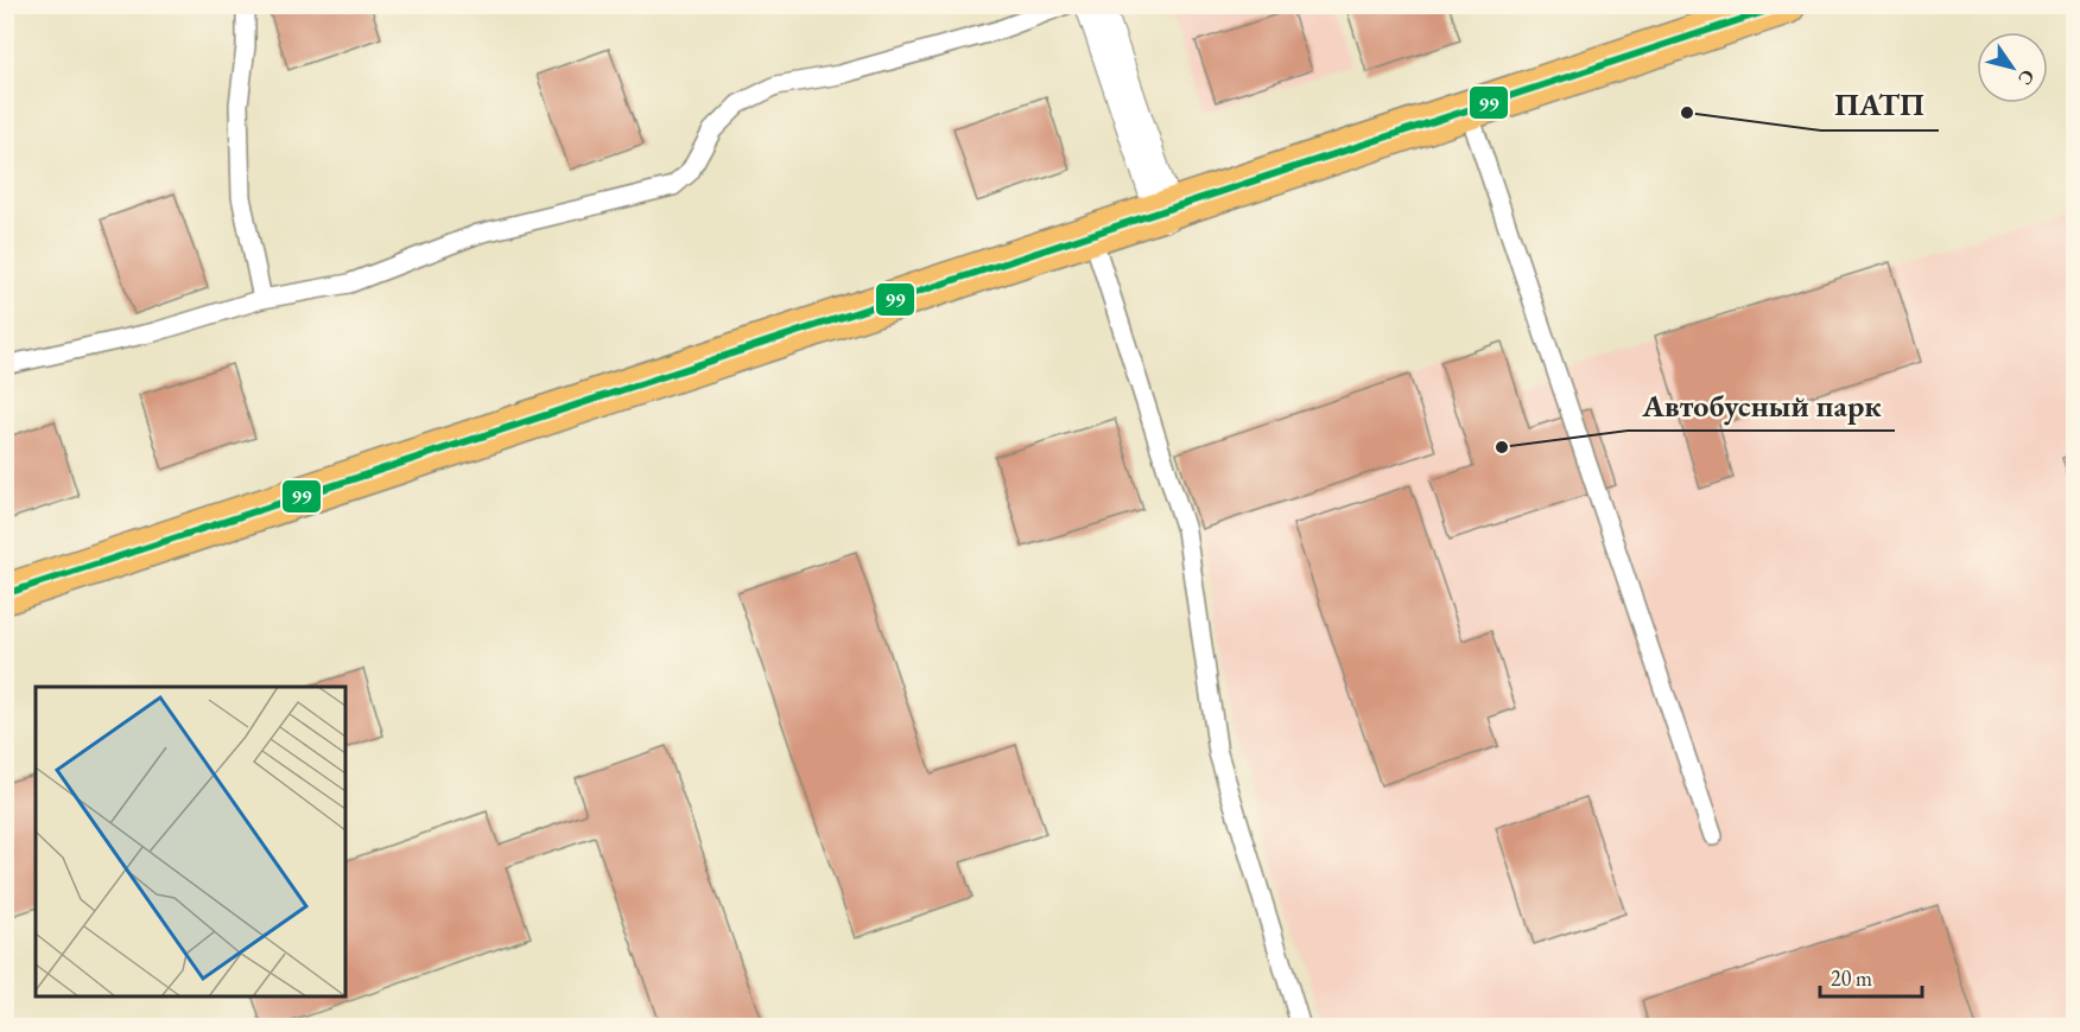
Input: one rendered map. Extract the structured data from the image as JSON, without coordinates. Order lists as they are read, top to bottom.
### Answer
{
  "places": ["ПАТП", "Автобусный парк"],
  "lines": ["transit line 99"],
  "scale_bar": "20 m",
  "north": "bottom right"
}
